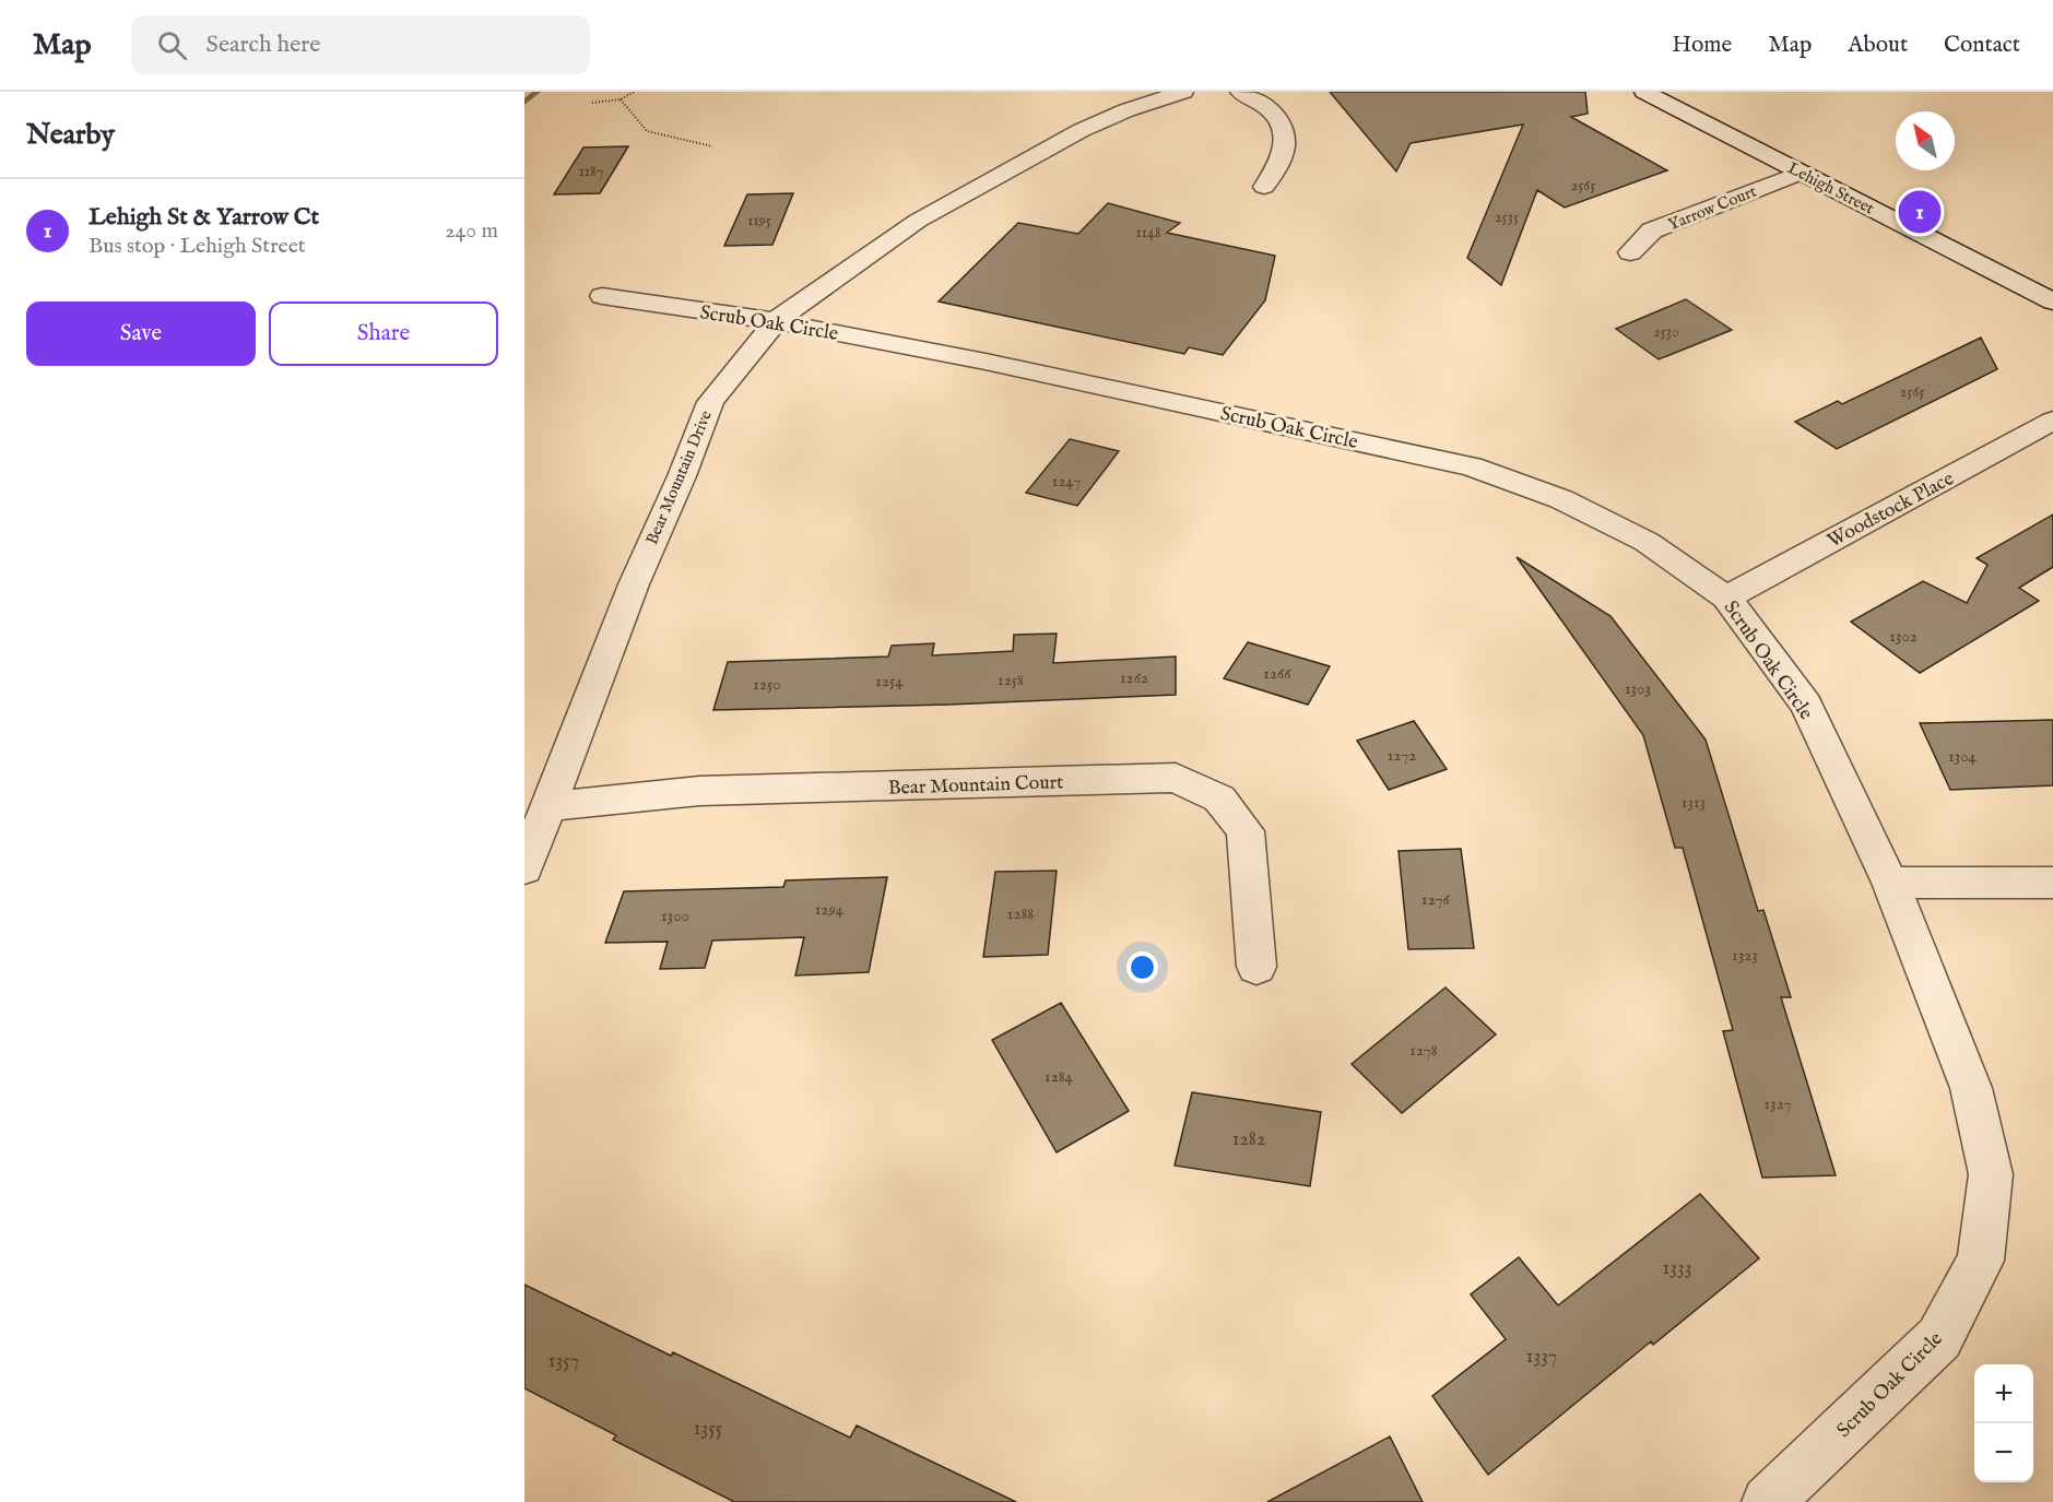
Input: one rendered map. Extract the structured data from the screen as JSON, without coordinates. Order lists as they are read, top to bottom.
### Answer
{
  "streets": {
    "street": [
      "Lehigh Street",
      "Yarrow Court",
      "Scrub Oak Circle",
      "Bear Mountain Drive",
      "Woodstock Place",
      "Bear Mountain Court"
    ]
  },
  "crossings": [
    ["Lehigh Street", "Yarrow Court"],
    ["Scrub Oak Circle", "Bear Mountain Drive"],
    ["Scrub Oak Circle", "Woodstock Place"],
    ["Bear Mountain Drive", "Bear Mountain Court"]
  ],
  "house_numbers": [
    "1187",
    "2565",
    "2535",
    "1195",
    "1148",
    "2530",
    "2565",
    "1247",
    "1302",
    "1266",
    "1262",
    "1258",
    "1254",
    "1250",
    "1303",
    "1272",
    "1304",
    "1313",
    "1276",
    "1294",
    "1288",
    "1300",
    "1323",
    "1278",
    "1284",
    "1327",
    "1282",
    "1333",
    "1337",
    "1357",
    "1355"
  ],
  "north": "top left",
  "page": {
    "header": "Map",
    "search": "Search here",
    "nav": [
      "Home",
      "Map",
      "About",
      "Contact"
    ],
    "heading": "Nearby",
    "list": [
      {
        "mark": "1",
        "name": "Lehigh St & Yarrow Ct",
        "note": "Bus stop · Lehigh Street",
        "value": "240 m"
      }
    ],
    "pins": "1",
    "buttons": ["Save", "Share"],
    "map_buttons": ["+", "−"]
  }
}
